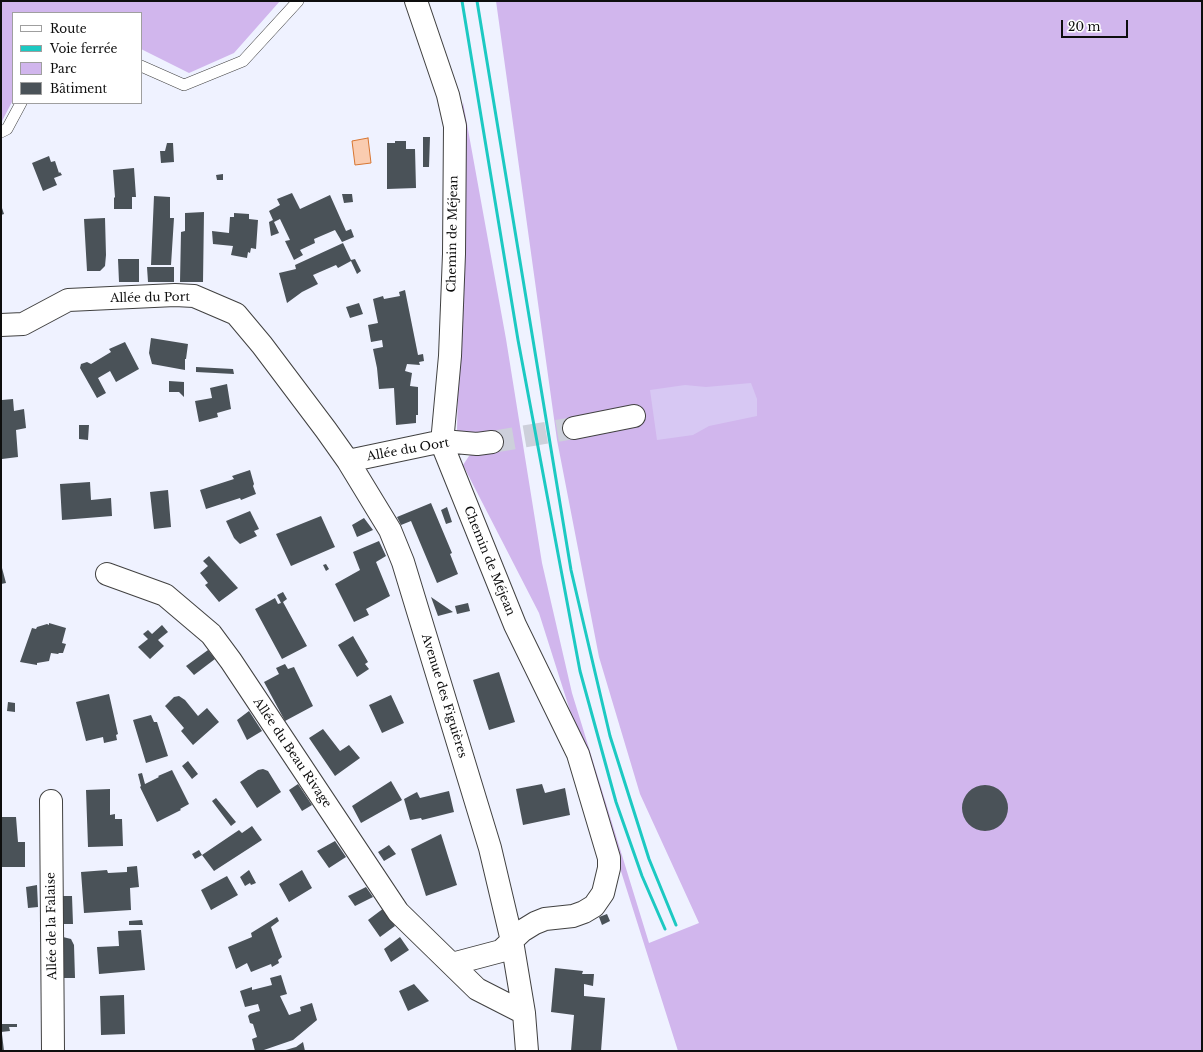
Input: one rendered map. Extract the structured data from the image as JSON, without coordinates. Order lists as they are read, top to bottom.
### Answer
{
  "streets": {
    "street": [
      "Chemin de Méjean",
      "Allée du Port",
      "Allée du Oort",
      "Avenue des Figuières",
      "Allée du Beau Rivage",
      "Allée de la Falaise"
    ]
  },
  "crossings": [
    ["Chemin de Méjean", "Allée du Oort"],
    ["Chemin de Méjean", "Avenue des Figuières"],
    ["Allée du Port", "Allée du Oort"],
    ["Allée du Port", "Avenue des Figuières"],
    ["Allée du Oort", "Avenue des Figuières"]
  ],
  "legend": [
    "Route",
    "Voie ferrée",
    "Parc",
    "Bâtiment"
  ],
  "scale_bar": "20 m"
}
